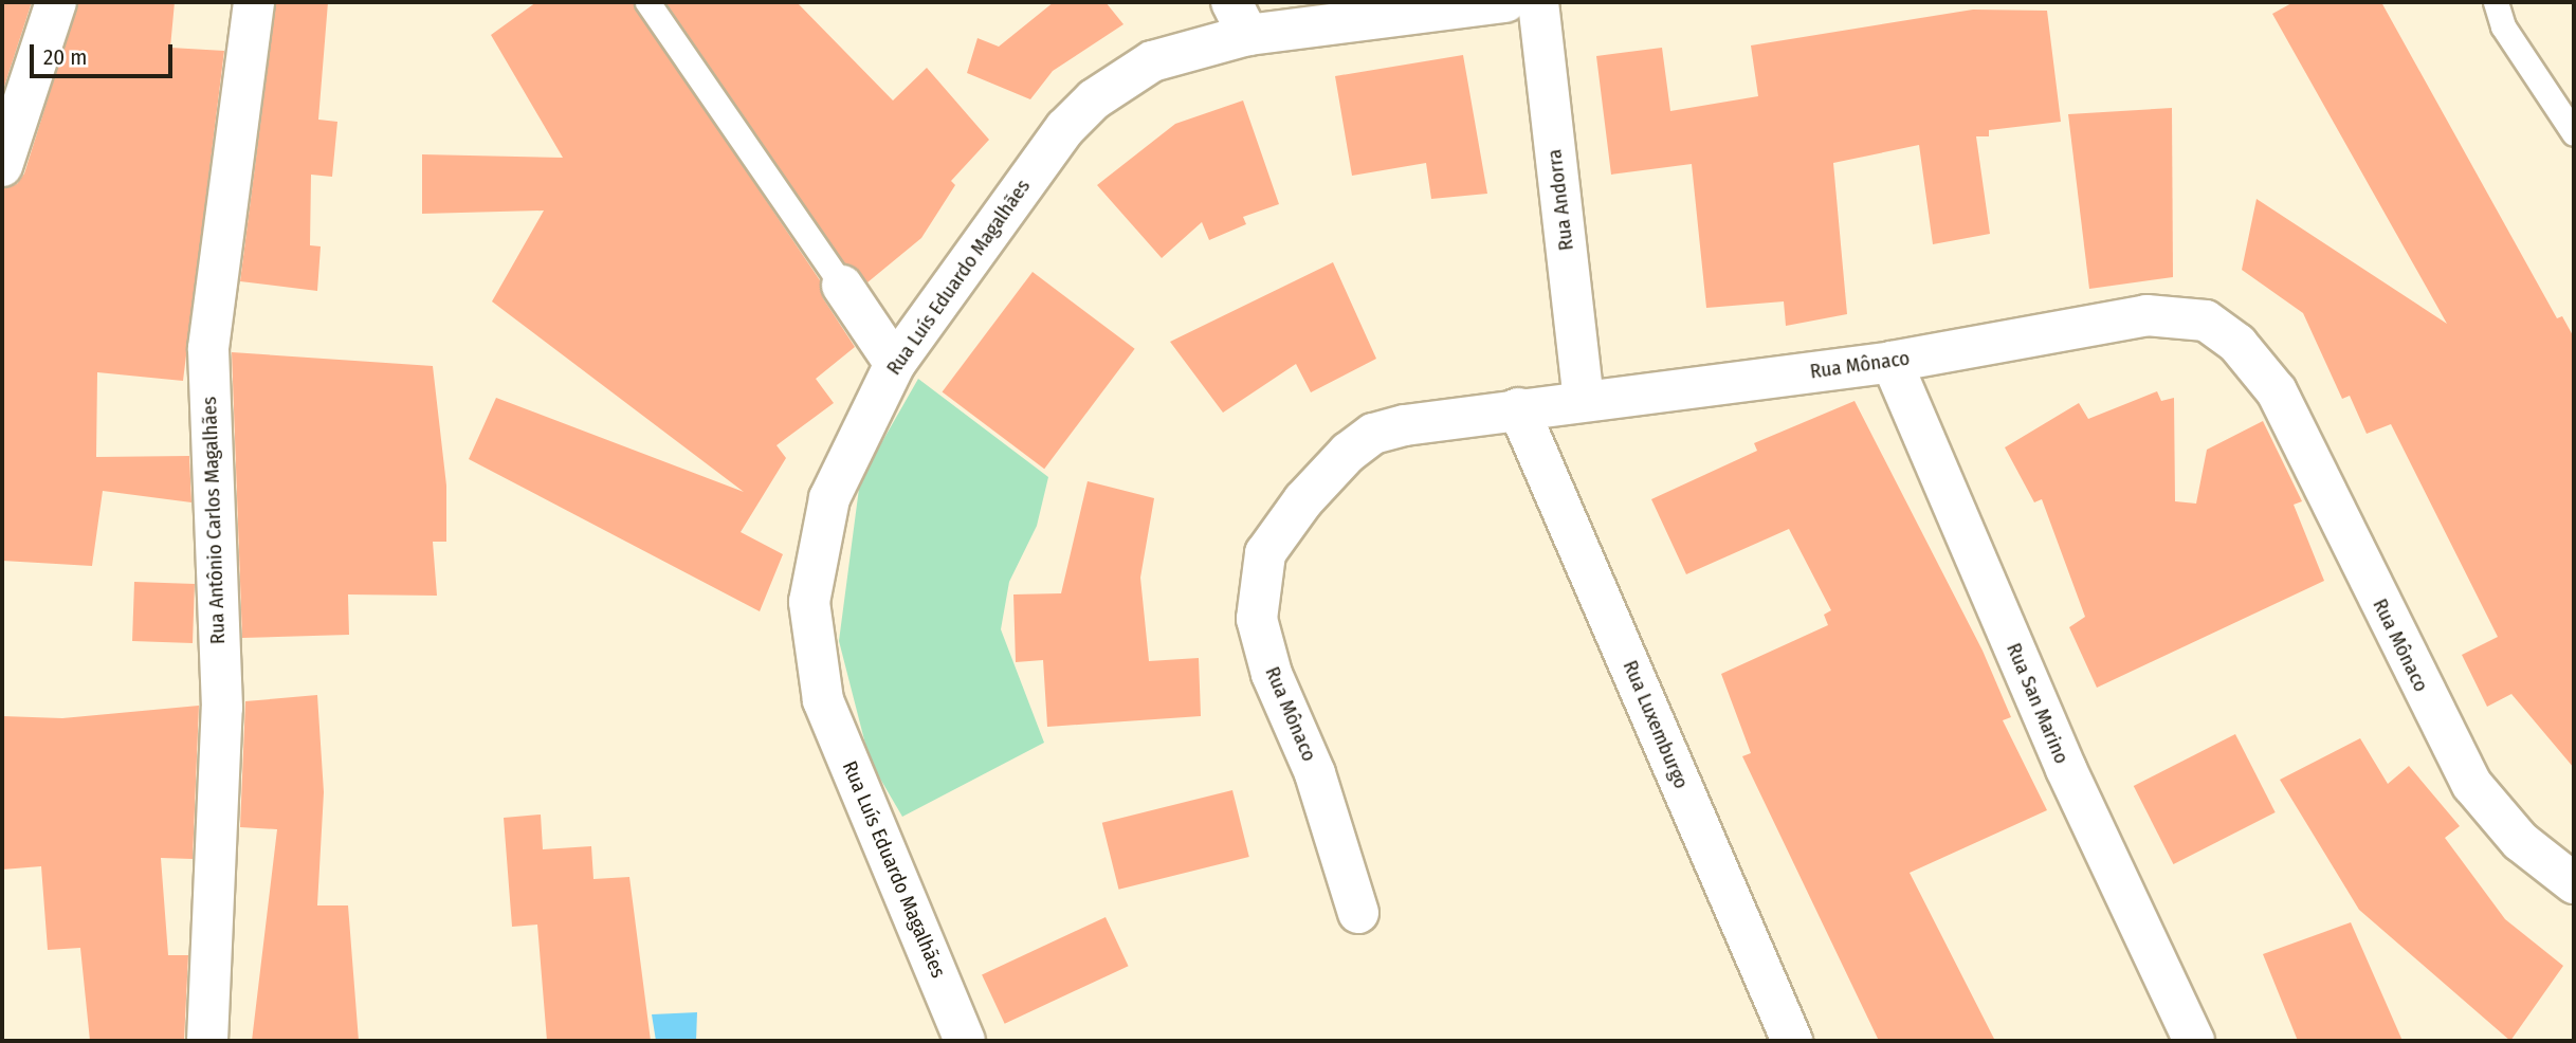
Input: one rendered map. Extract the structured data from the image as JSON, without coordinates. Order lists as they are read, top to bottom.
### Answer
{
  "streets": {
    "street": [
      "Rua Andorra",
      "Rua Luís Eduardo Magalhães",
      "Rua Mônaco",
      "Rua Antônio Carlos Magalhães",
      "Rua San Marino",
      "Rua Luxemburgo"
    ]
  },
  "crossings": [
    ["Rua Andorra", "Rua Mônaco"],
    ["Rua Mônaco", "Rua San Marino"],
    ["Rua Mônaco", "Rua Luxemburgo"]
  ],
  "scale_bar": "20 m"
}
